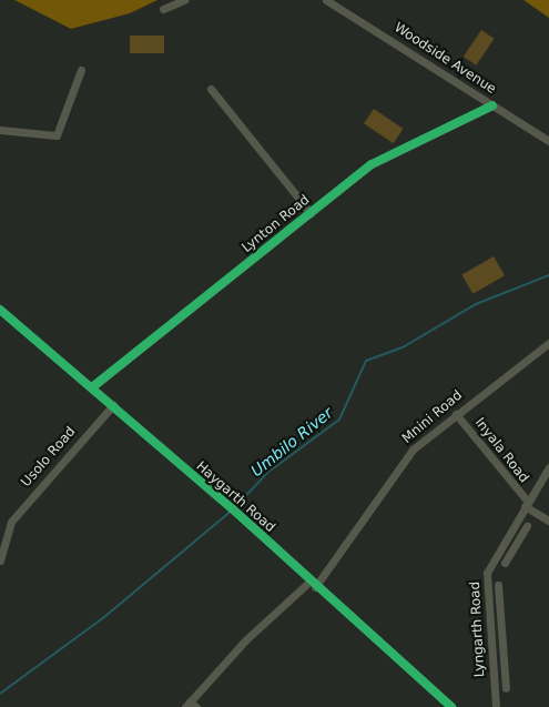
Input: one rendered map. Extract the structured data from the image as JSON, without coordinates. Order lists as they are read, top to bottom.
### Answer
{
  "streets": {
    "street": [
      "Woodside Avenue",
      "Lynton Road",
      "Mnini Road",
      "Inyala Road",
      "Usolo Road",
      "Haygarth Road",
      "Lyngarth Road"
    ]
  },
  "crossings": [
    ["Woodside Avenue", "Lynton Road"],
    ["Lynton Road", "Haygarth Road"],
    ["Mnini Road", "Inyala Road"],
    ["Mnini Road", "Haygarth Road"],
    ["Inyala Road", "Lyngarth Road"],
    ["Usolo Road", "Haygarth Road"]
  ],
  "water": ["Umbilo River"]
}
